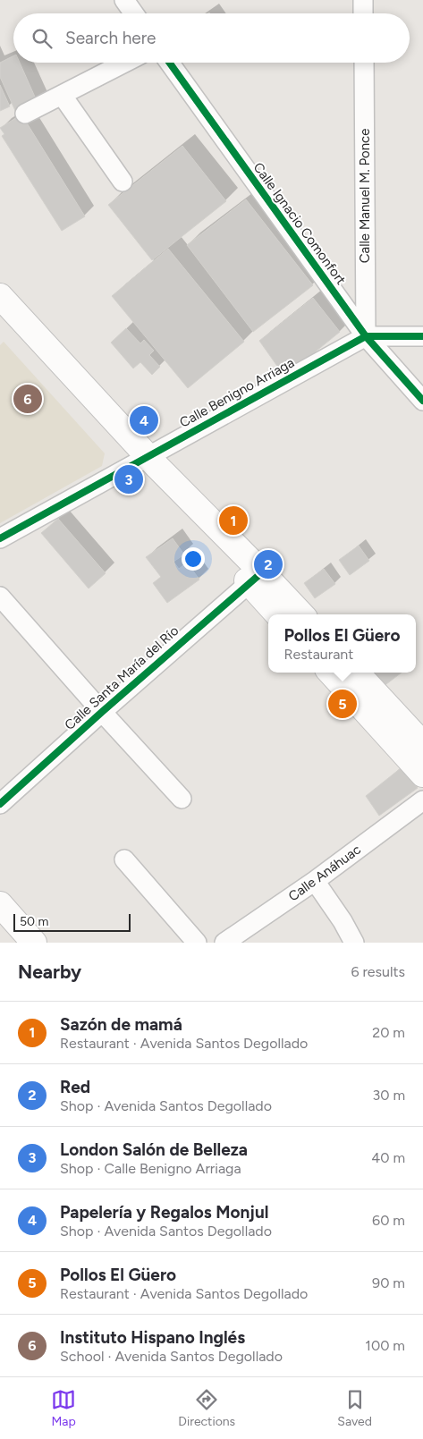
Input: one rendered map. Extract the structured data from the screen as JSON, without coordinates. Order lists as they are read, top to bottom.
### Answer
{
  "streets": {
    "street": [
      "Calle Manuel M. Ponce",
      "Calle Ignacio Comonfort",
      "Calle Benigno Arriaga",
      "Calle Santa María del Río",
      "Calle Anáhuac"
    ]
  },
  "crossings": [
    ["Calle Manuel M. Ponce", "Calle Ignacio Comonfort"],
    ["Calle Manuel M. Ponce", "Calle Benigno Arriaga"],
    ["Calle Ignacio Comonfort", "Calle Benigno Arriaga"]
  ],
  "scale_bar": "50 m",
  "page": {
    "search": "Search here",
    "pins": [
      "6",
      "4",
      "3",
      "1",
      "2",
      "5"
    ],
    "popup": ["Pollos El Güero", "Restaurant"],
    "scale": "50 m",
    "heading": ["Nearby", "6 results"],
    "list": [
      {
        "mark": "1",
        "name": "Sazón de mamá",
        "note": "Restaurant · Avenida Santos Degollado",
        "value": "20 m"
      },
      {
        "mark": "2",
        "name": "Red",
        "note": "Shop · Avenida Santos Degollado",
        "value": "30 m"
      },
      {
        "mark": "3",
        "name": "London Salón de Belleza",
        "note": "Shop · Calle Benigno Arriaga",
        "value": "40 m"
      },
      {
        "mark": "4",
        "name": "Papelería y Regalos Monjul",
        "note": "Shop · Avenida Santos Degollado",
        "value": "60 m"
      },
      {
        "mark": "5",
        "name": "Pollos El Güero",
        "note": "Restaurant · Avenida Santos Degollado",
        "value": "90 m"
      },
      {
        "mark": "6",
        "name": "Instituto Hispano Inglés",
        "note": "School · Avenida Santos Degollado",
        "value": "100 m"
      }
    ],
    "nav": ["Map", "Directions", "Saved"]
  }
}
